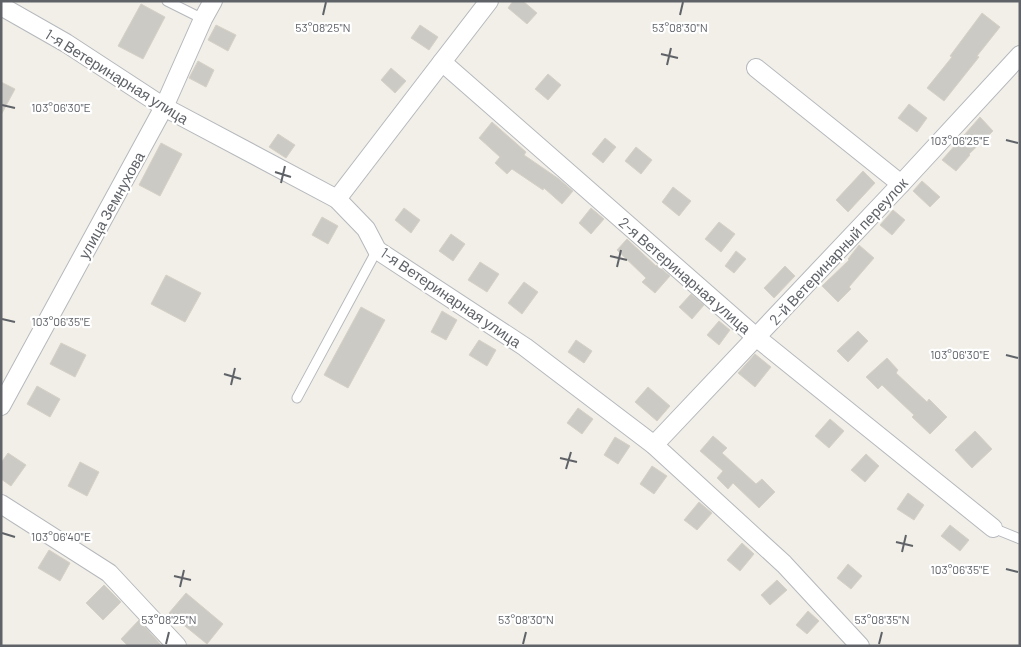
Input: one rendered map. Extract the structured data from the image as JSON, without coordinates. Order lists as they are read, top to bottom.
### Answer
{
  "streets": {
    "street": [
      "1-я Ветеринарная улица",
      "улица Земнухова",
      "2-й Ветеринарный переулок",
      "2-я Ветеринарная улица"
    ]
  },
  "crossings": [
    ["1-я Ветеринарная улица", "улица Земнухова"],
    ["1-я Ветеринарная улица", "2-й Ветеринарный переулок"],
    ["2-й Ветеринарный переулок", "2-я Ветеринарная улица"]
  ],
  "coordinates": [
    "53°08'25\"N",
    "53°08'30\"N",
    "103°06'30\"E",
    "103°06'25\"E",
    "103°06'35\"E",
    "103°06'40\"E",
    "53°08'35\"N"
  ]
}
